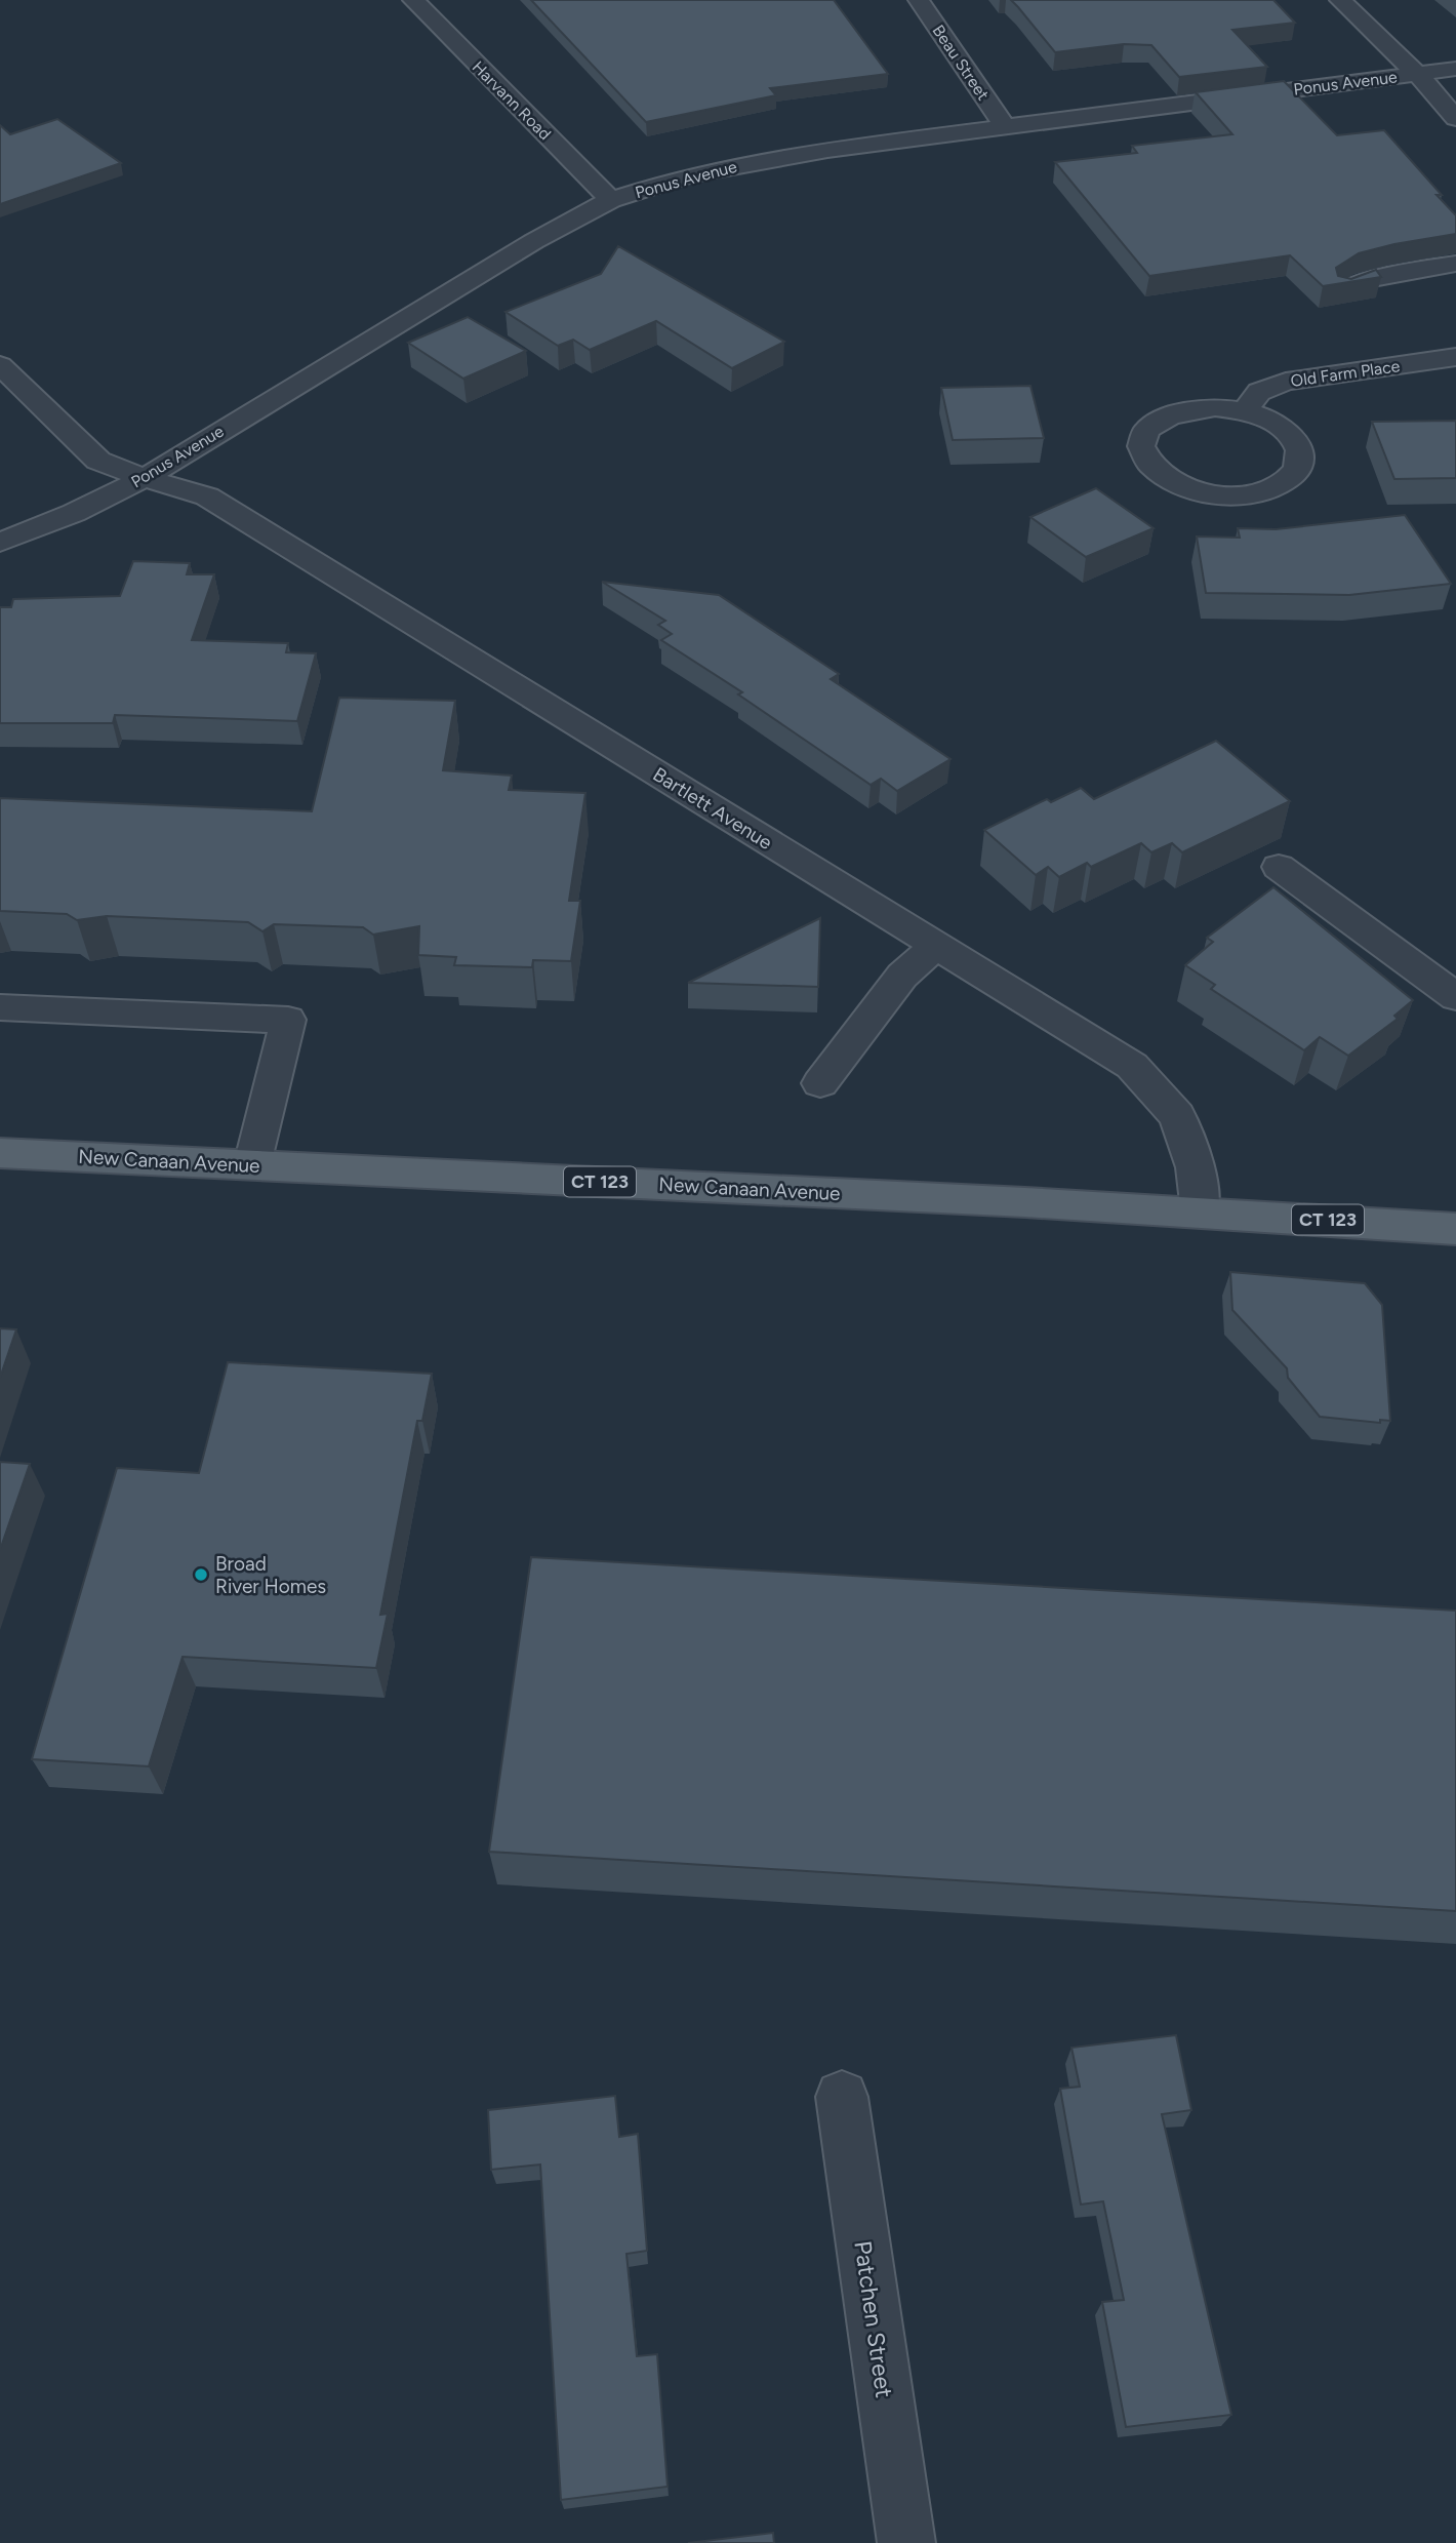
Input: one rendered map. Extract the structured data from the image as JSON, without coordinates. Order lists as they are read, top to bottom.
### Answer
{
  "streets": {
    "main road": ["New Canaan Avenue", "CT 123"],
    "street": [
      "Beau Street",
      "Ponus Avenue",
      "Harvann Road",
      "Old Farm Place",
      "Bartlett Avenue",
      "Patchen Street"
    ]
  },
  "crossings": [
    ["Beau Street", "Ponus Avenue"],
    ["Ponus Avenue", "Harvann Road"],
    ["Ponus Avenue", "Bartlett Avenue"],
    ["Bartlett Avenue", "New Canaan Avenue"]
  ],
  "places": ["Broad River Homes"]
}
